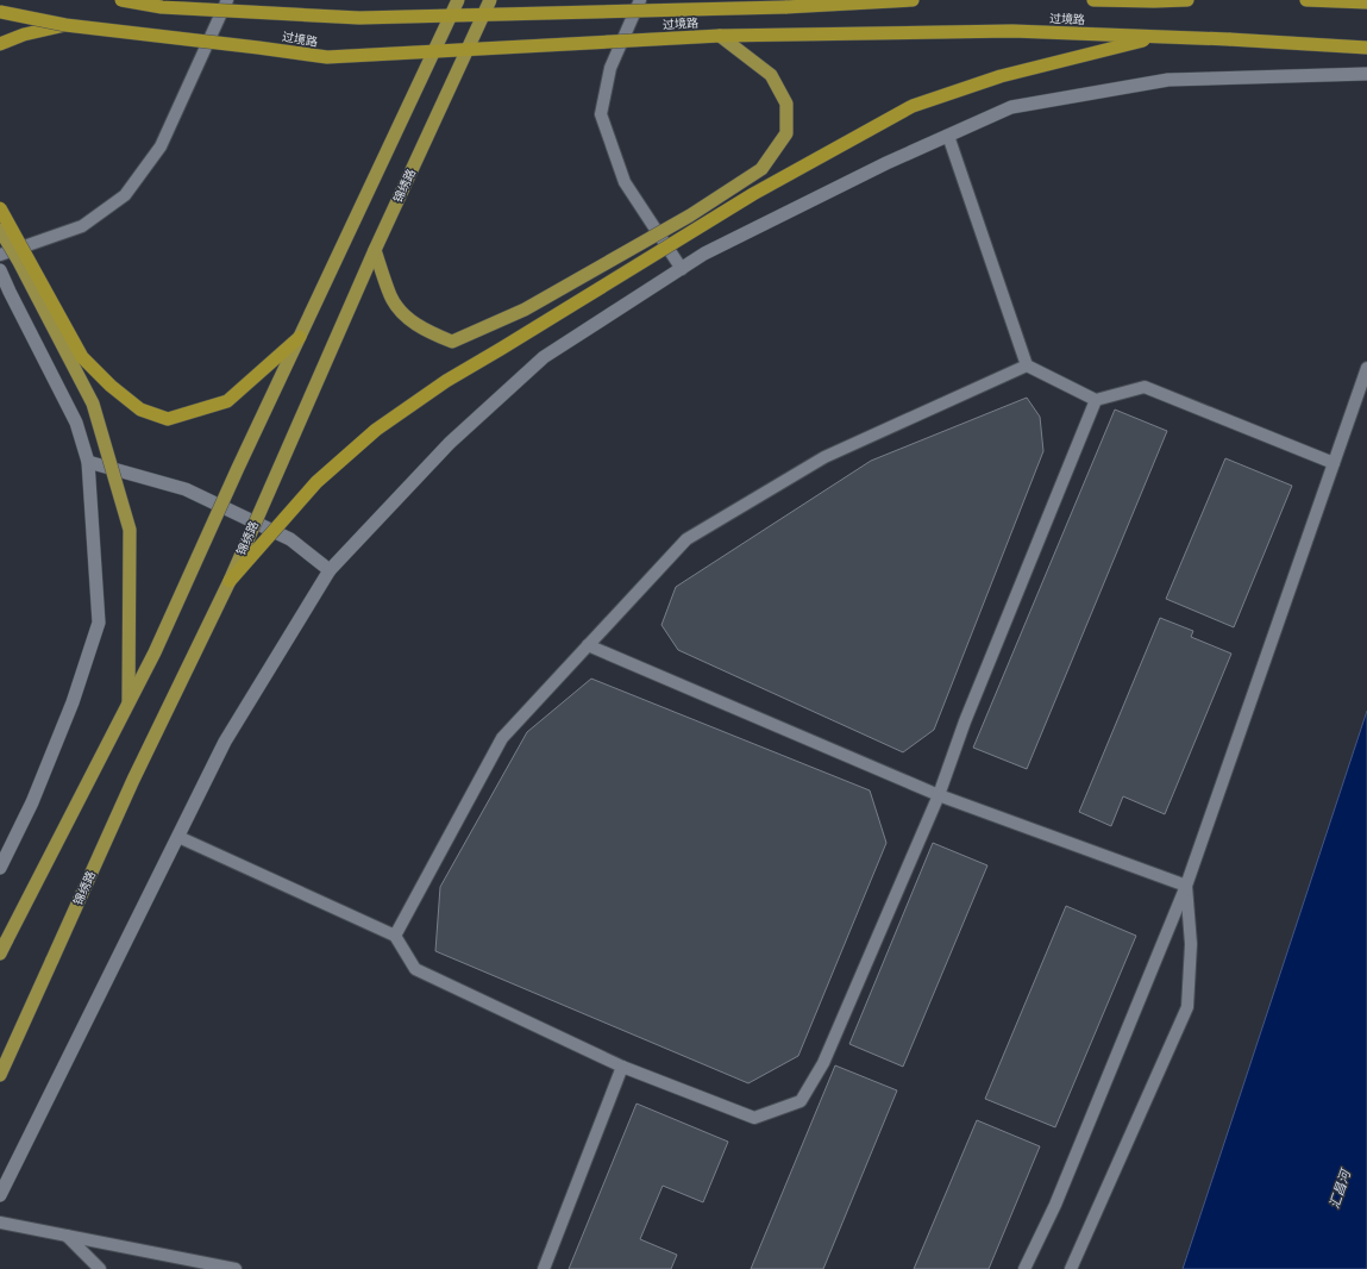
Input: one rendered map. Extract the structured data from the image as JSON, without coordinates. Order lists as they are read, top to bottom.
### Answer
{
  "streets": {
    "highway": ["过境路"],
    "main road": ["锦绣路"]
  },
  "water": ["汇昌河"]
}
